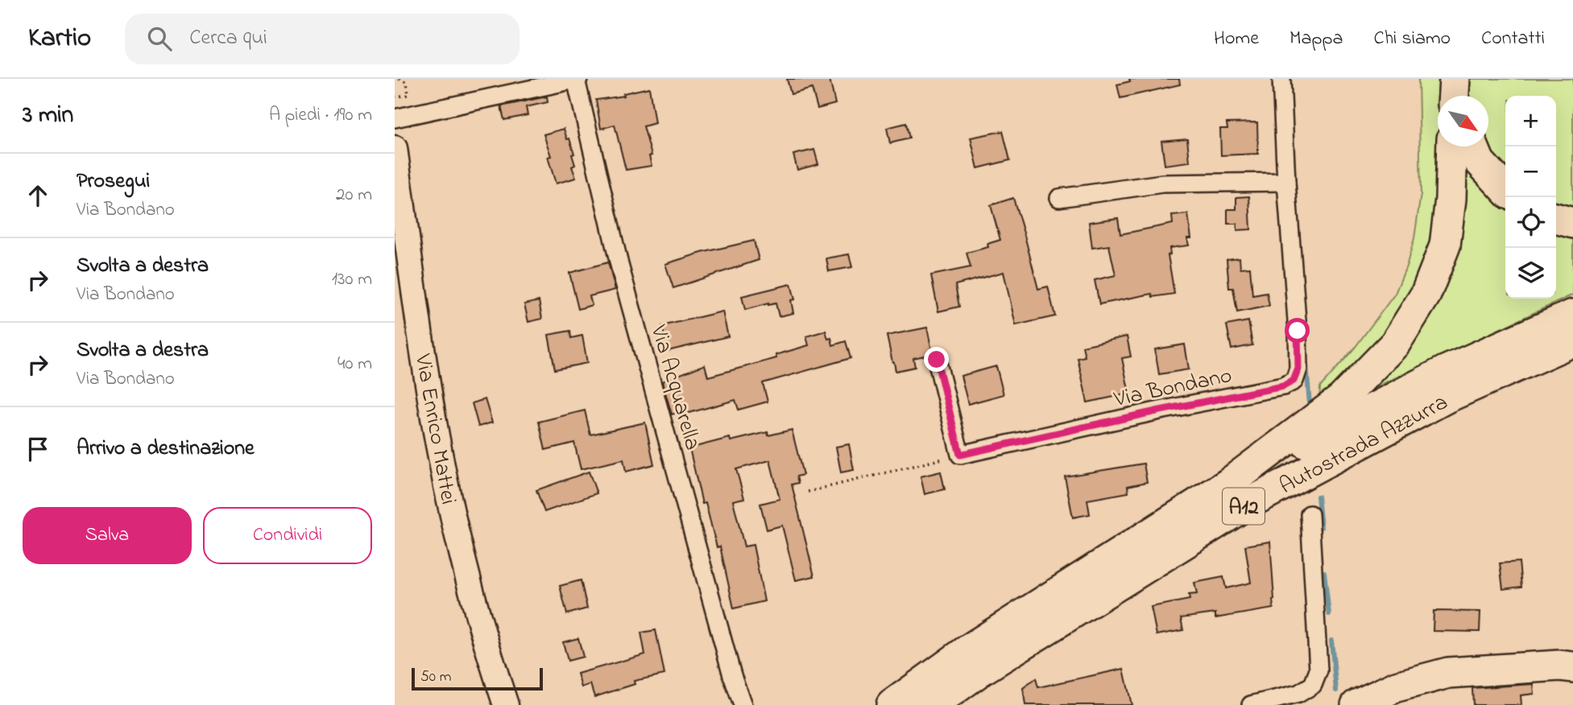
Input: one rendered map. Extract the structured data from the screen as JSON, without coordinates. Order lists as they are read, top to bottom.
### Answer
{
  "streets": {
    "highway": ["Autostrada Azzurra", "A12"],
    "main road": ["Via Enrico Mattei"],
    "street": ["Via Bondano", "Via Acquarella"]
  },
  "scale_bar": "50 m",
  "north": "bottom right",
  "page": {
    "header": "Kartio",
    "search": "Cerca qui",
    "nav": [
      "Home",
      "Mappa",
      "Chi siamo",
      "Contatti"
    ],
    "heading": ["3 min", "A piedi · 190 m"],
    "map_buttons": ["+", "−"],
    "list": [
      ["Prosegui", "Via Bondano", "20 m"],
      ["Svolta a destra", "Via Bondano", "130 m"],
      ["Svolta a destra", "Via Bondano", "40 m"],
      "Arrivo a destinazione"
    ],
    "buttons": ["Salva", "Condividi"],
    "scale": "50 m"
  }
}
